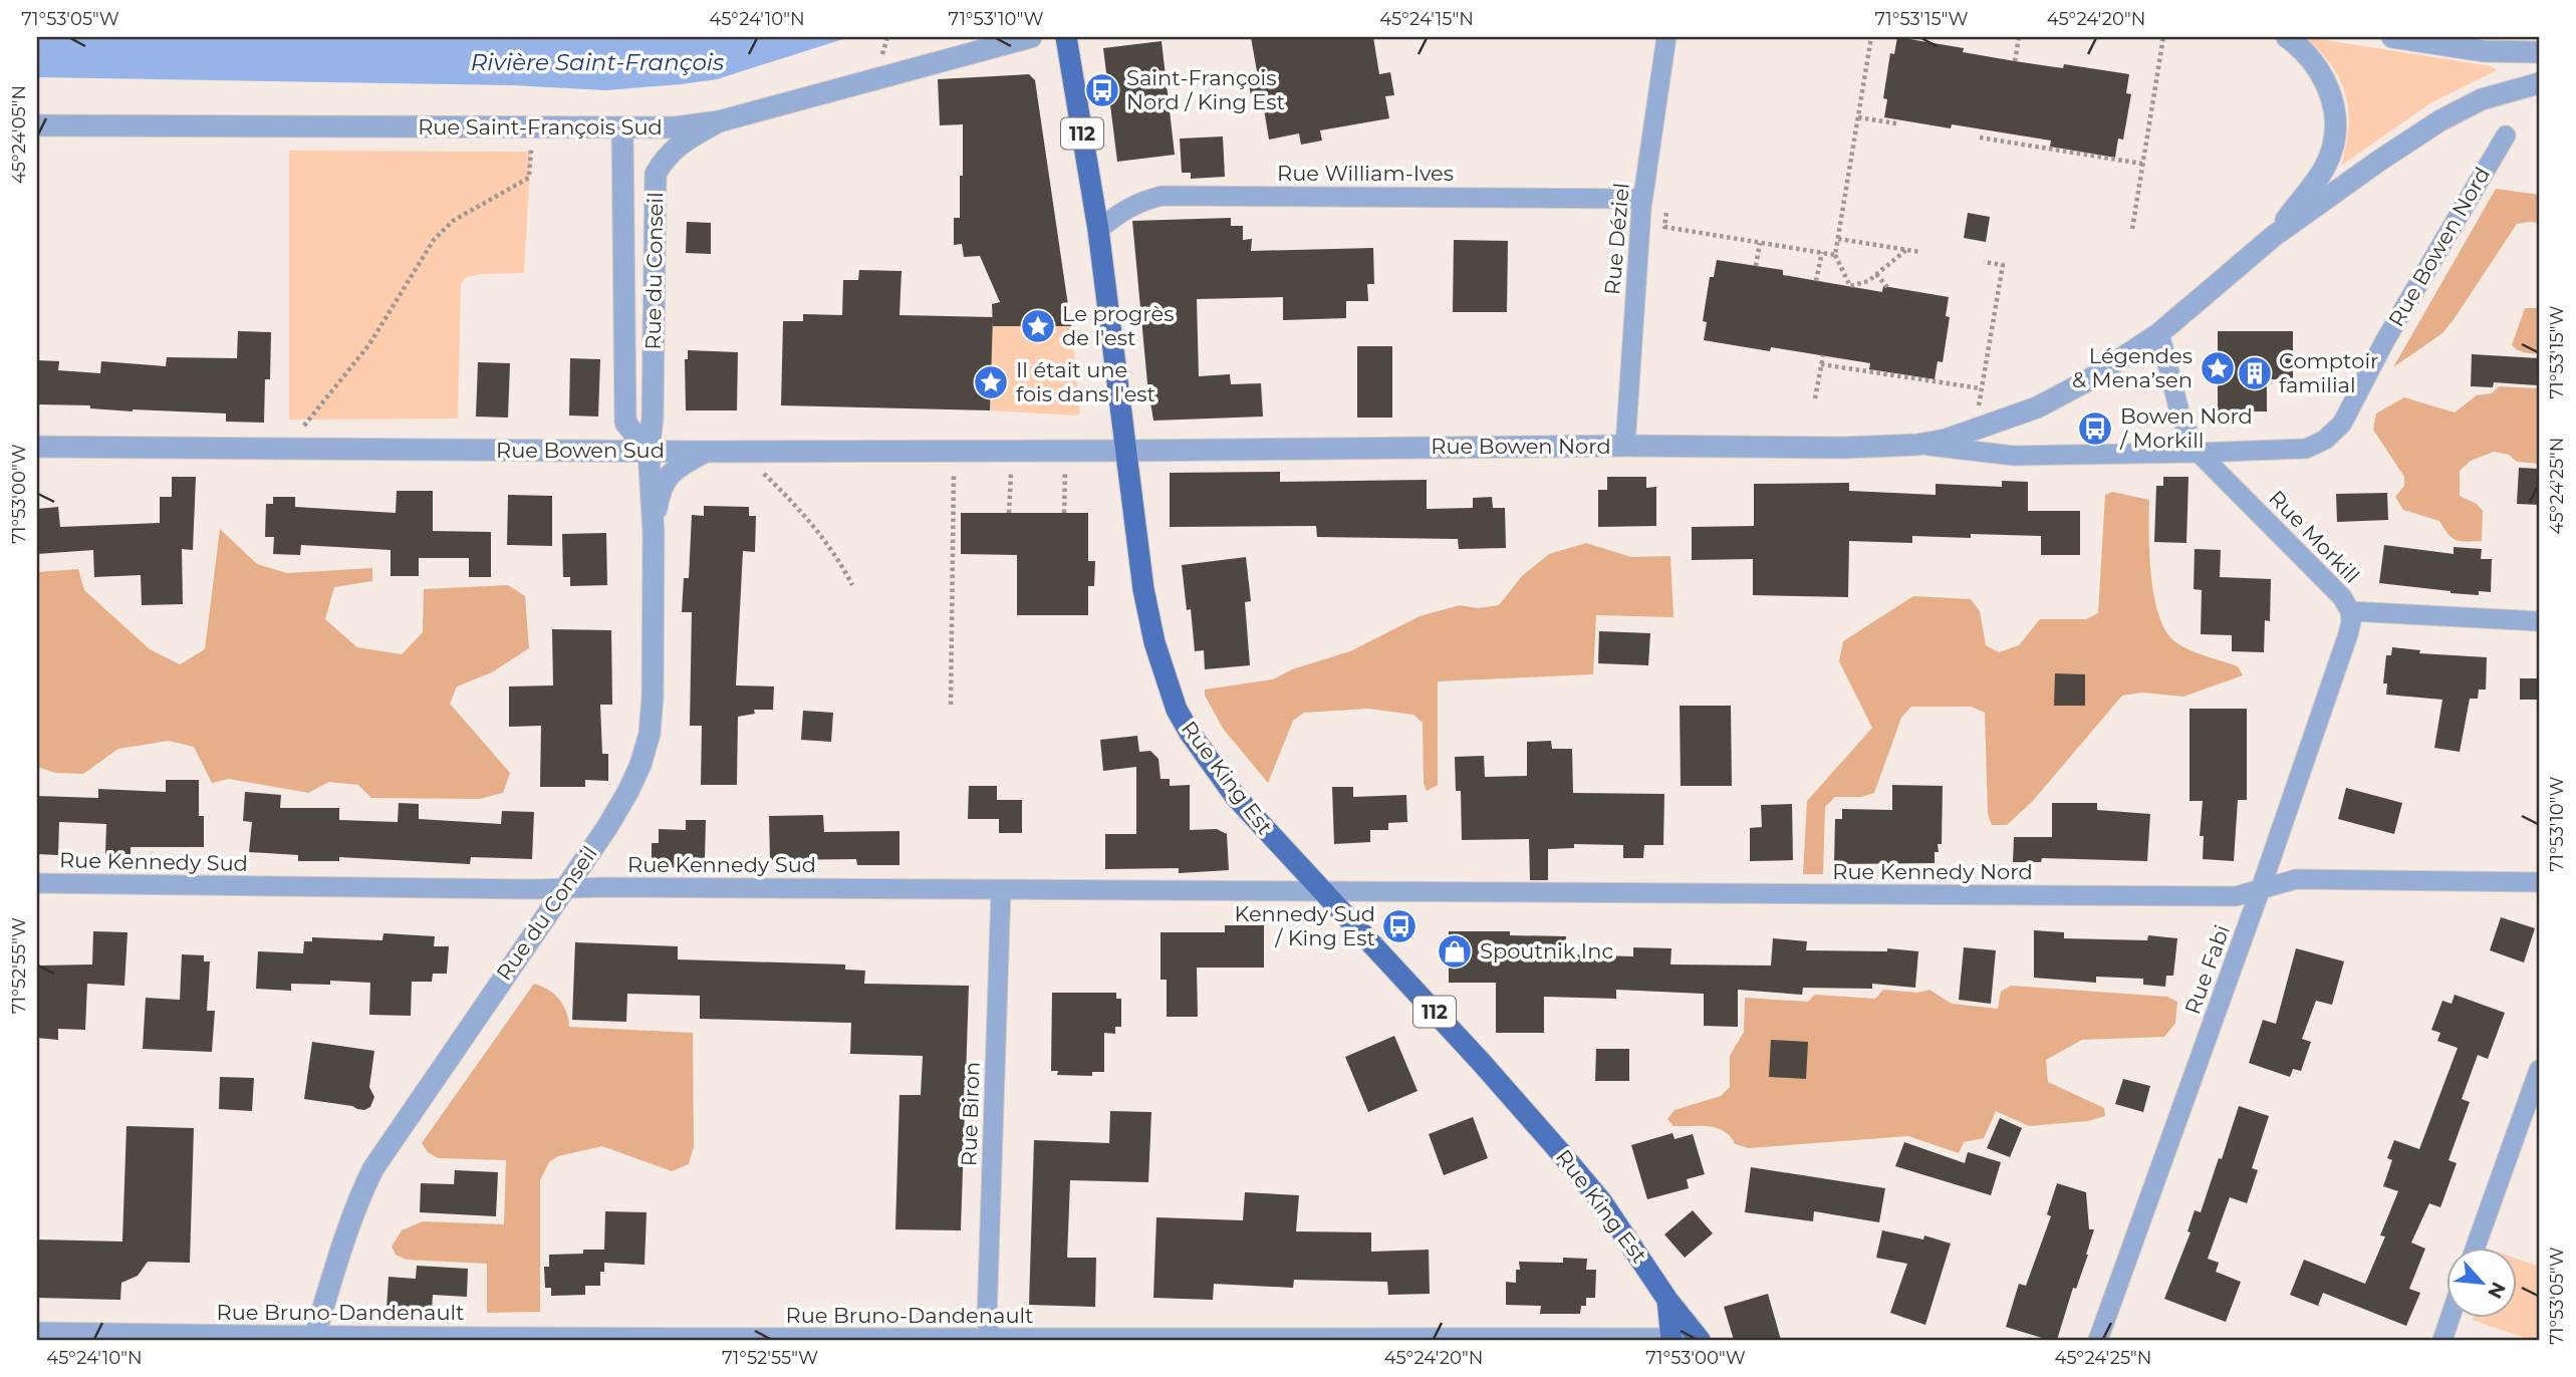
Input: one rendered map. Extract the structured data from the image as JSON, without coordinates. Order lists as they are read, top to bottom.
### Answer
{
  "streets": {
    "main road": ["112", "Rue King Est"],
    "street": [
      "Rue Saint-François Sud",
      "Rue William-Ives",
      "Rue Déziel",
      "Rue Bowen Nord",
      "Rue du Conseil",
      "Rue Bowen Sud",
      "Rue Morkill",
      "Rue Kennedy Sud",
      "Rue Kennedy Nord",
      "Rue Fabi",
      "Rue Biron",
      "Rue Bruno-Dandenault"
    ]
  },
  "crossings": [
    ["Rue Saint-François Sud", "Rue du Conseil"],
    ["Rue William-Ives", "Rue Déziel"],
    ["Rue William-Ives", "Rue King Est"],
    ["Rue Déziel", "Rue Bowen Nord"],
    ["Rue Bowen Nord", "Rue Bowen Sud"],
    ["Rue Bowen Nord", "Rue Morkill"],
    ["Rue Bowen Nord", "Rue King Est"],
    ["Rue du Conseil", "Rue Bowen Sud"],
    ["Rue du Conseil", "Rue Kennedy Sud"],
    ["Rue du Conseil", "Rue Bruno-Dandenault"],
    ["Rue Bowen Sud", "Rue King Est"],
    ["Rue Morkill", "Rue Fabi"],
    ["Rue King Est", "Rue Kennedy Sud"],
    ["Rue King Est", "Rue Kennedy Nord"],
    ["Rue King Est", "Rue Bruno-Dandenault"],
    ["Rue Kennedy Sud", "Rue Kennedy Nord"],
    ["Rue Kennedy Sud", "Rue Biron"],
    ["Rue Kennedy Nord", "Rue Fabi"],
    ["Rue Biron", "Rue Bruno-Dandenault"]
  ],
  "water": ["Rivière Saint-François"],
  "places": {
    "bus stop": ["Saint-François Nord / King Est", "Bowen Nord / Morkill", "Kennedy Sud / King Est"],
    "place": ["Le progrès de l'est", "Légendes & Mena’sen", "Il était une fois dans l'est"],
    "building": ["Comptoir familial"],
    "shop": ["Spoutnik Inc"]
  },
  "north": "bottom right",
  "coordinates": [
    "71°53'05\"W",
    "45°24'10\"N",
    "71°53'10\"W",
    "45°24'15\"N",
    "71°53'15\"W",
    "45°24'20\"N",
    "45°24'05\"N",
    "45°24'25\"N",
    "71°53'00\"W",
    "71°52'55\"W"
  ]
}
